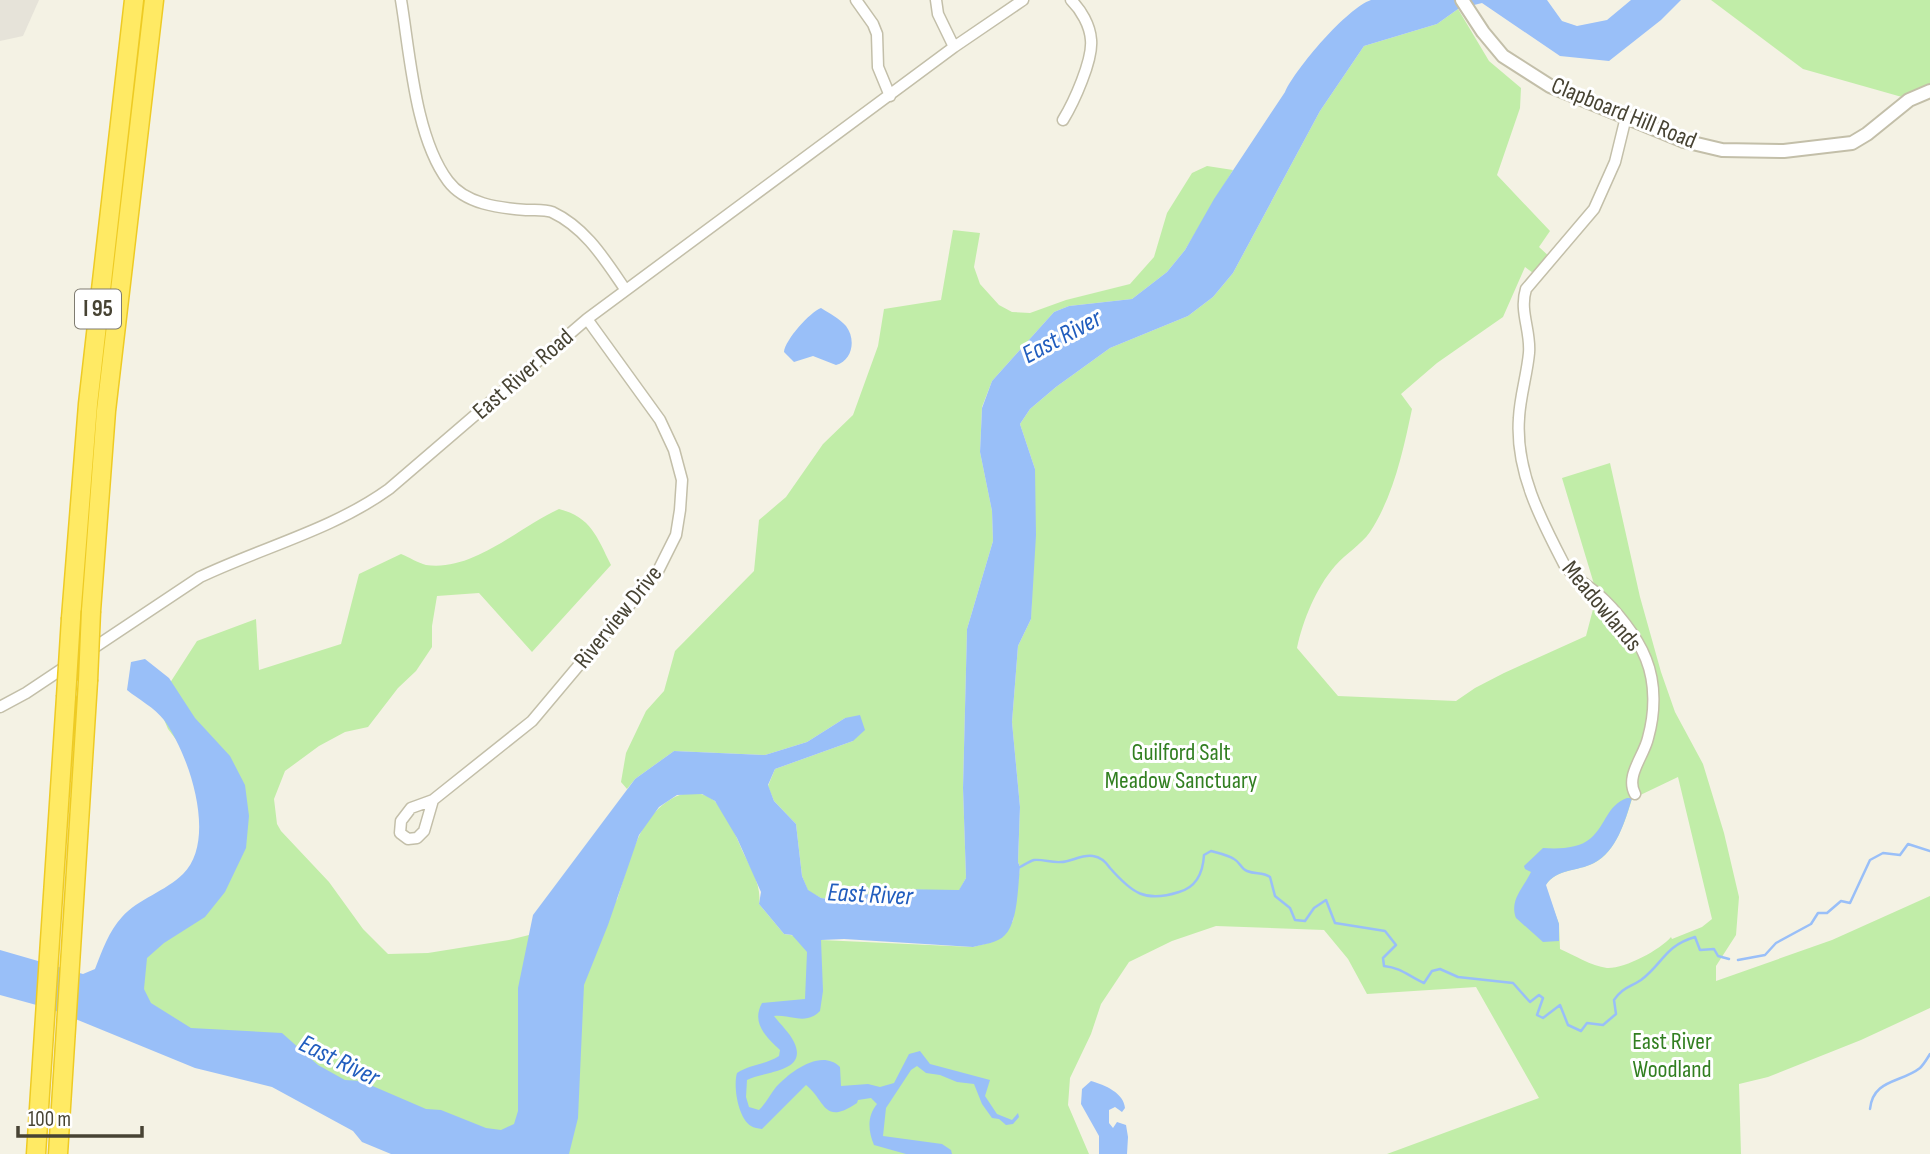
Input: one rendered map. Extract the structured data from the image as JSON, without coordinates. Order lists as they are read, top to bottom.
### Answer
{
  "streets": {
    "highway": ["I 95"],
    "street": [
      "Clapboard Hill Road",
      "East River Road",
      "Meadowlands",
      "Riverview Drive"
    ]
  },
  "crossings": [
    ["Clapboard Hill Road", "Meadowlands"],
    ["East River Road", "Riverview Drive"]
  ],
  "water": ["East River"],
  "parks": ["Guilford Salt Meadow Sanctuary", "East River Woodland"],
  "scale_bar": "100 m"
}
